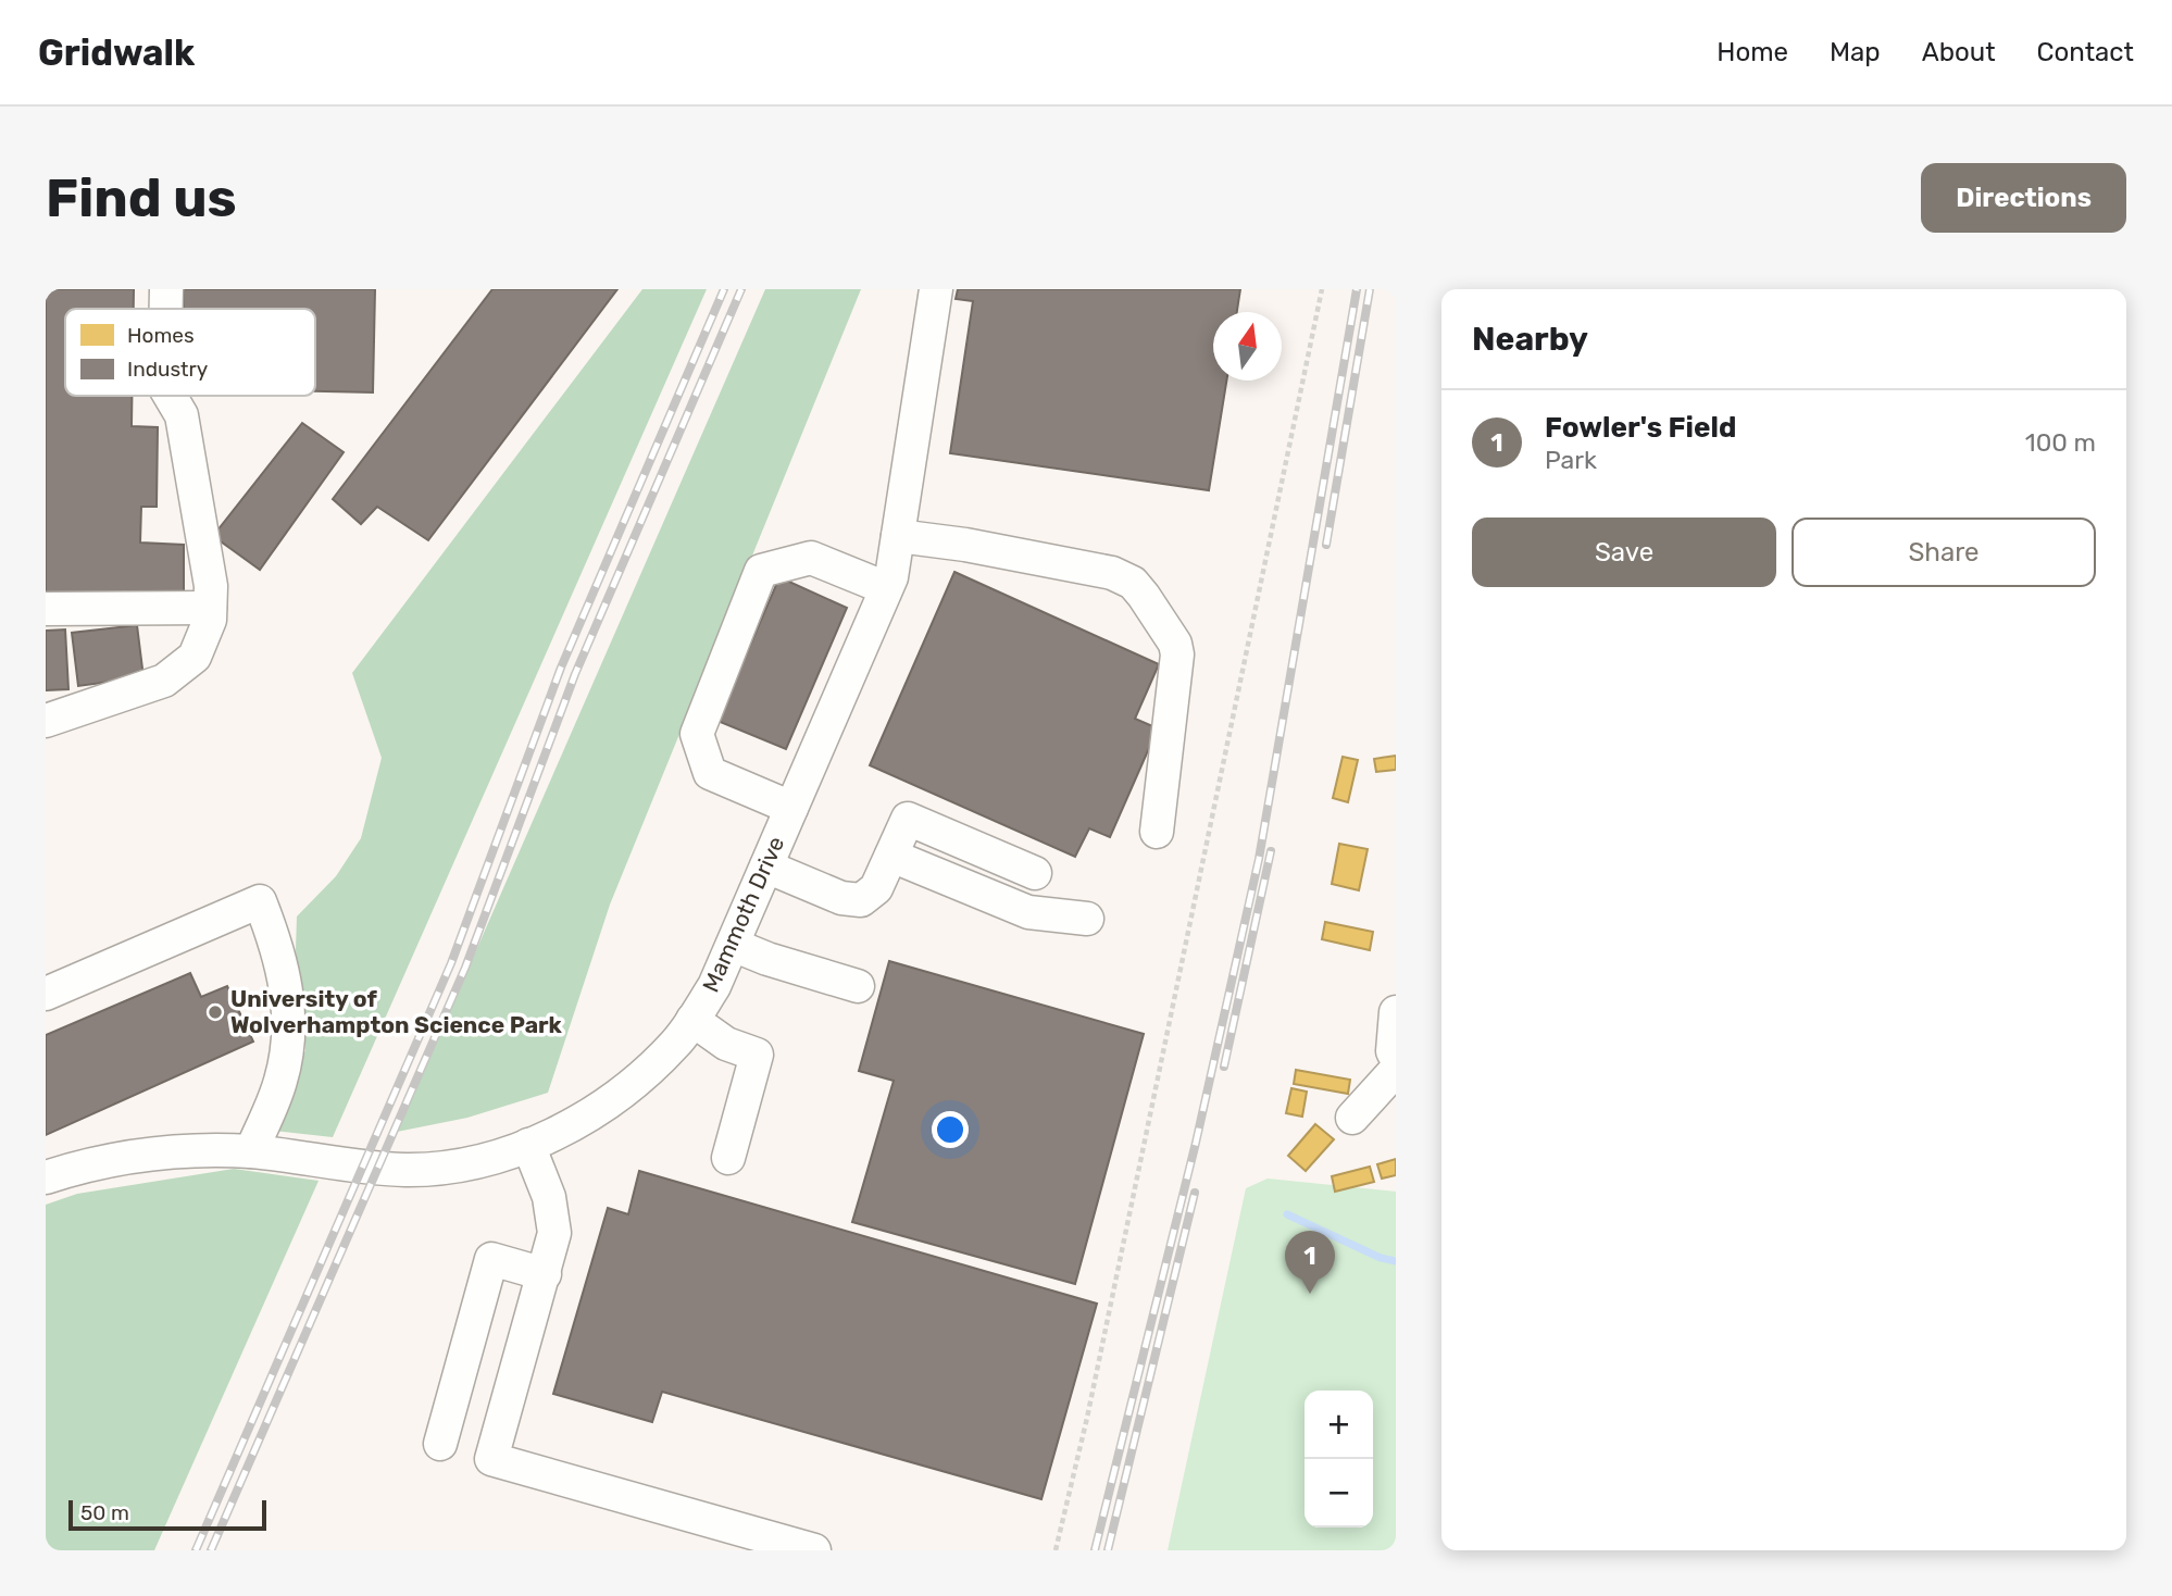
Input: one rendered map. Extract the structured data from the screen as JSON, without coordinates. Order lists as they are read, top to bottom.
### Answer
{
  "streets": {
    "street": ["Mammoth Drive"]
  },
  "places": ["University of Wolverhampton Science Park"],
  "legend": ["Homes", "Industry"],
  "scale_bar": "50 m",
  "north": "top",
  "page": {
    "header": "Gridwalk",
    "nav": [
      "Home",
      "Map",
      "About",
      "Contact"
    ],
    "buttons": [
      "Directions",
      ["Save", "Share"]
    ],
    "title": "Find us",
    "heading": "Nearby",
    "list": [
      {
        "mark": "1",
        "name": "Fowler's Field",
        "note": "Park",
        "value": "100 m"
      }
    ],
    "pins": "1",
    "map_buttons": ["+", "−"],
    "scale": "50 m"
  }
}
